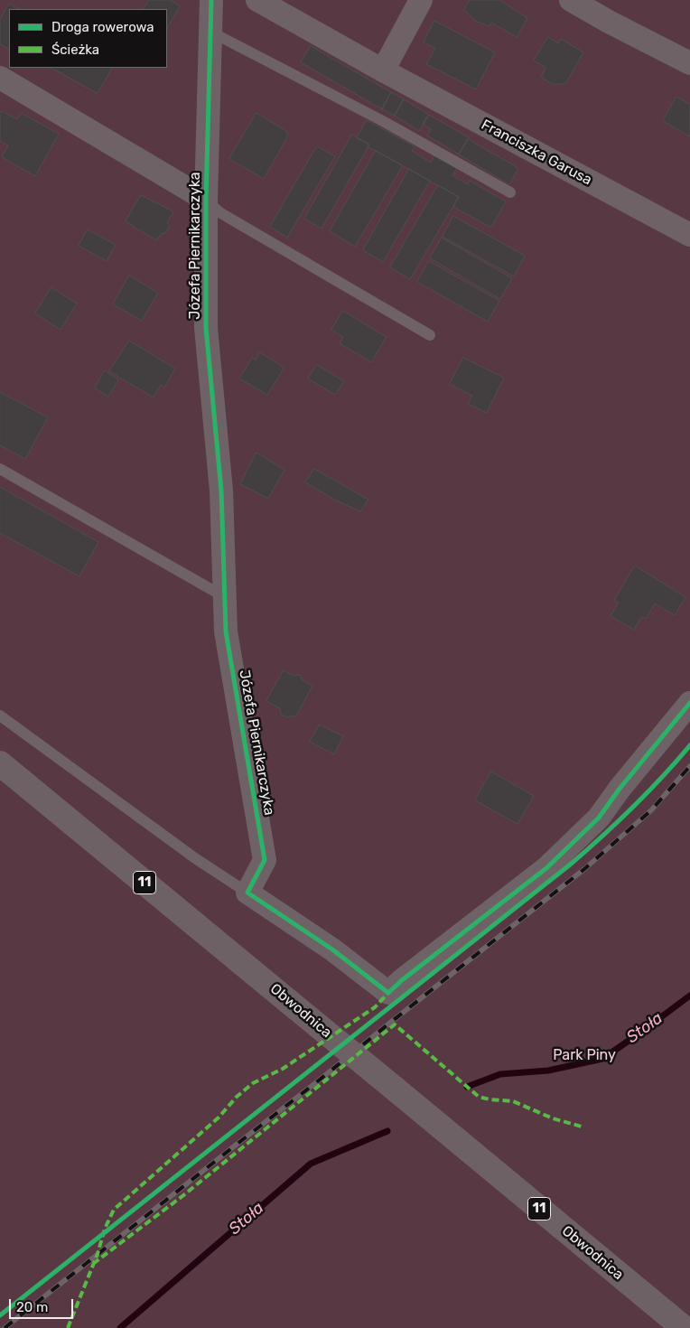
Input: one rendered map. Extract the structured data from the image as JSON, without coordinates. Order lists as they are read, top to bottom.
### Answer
{
  "streets": {
    "highway": ["11", "Obwodnica"],
    "street": ["Franciszka Garusa", "Józefa Piernikarczyka"]
  },
  "water": ["Stoła"],
  "parks": ["Park Piny"],
  "legend": ["Droga rowerowa", "Ścieżka"],
  "scale_bar": "20 m"
}
